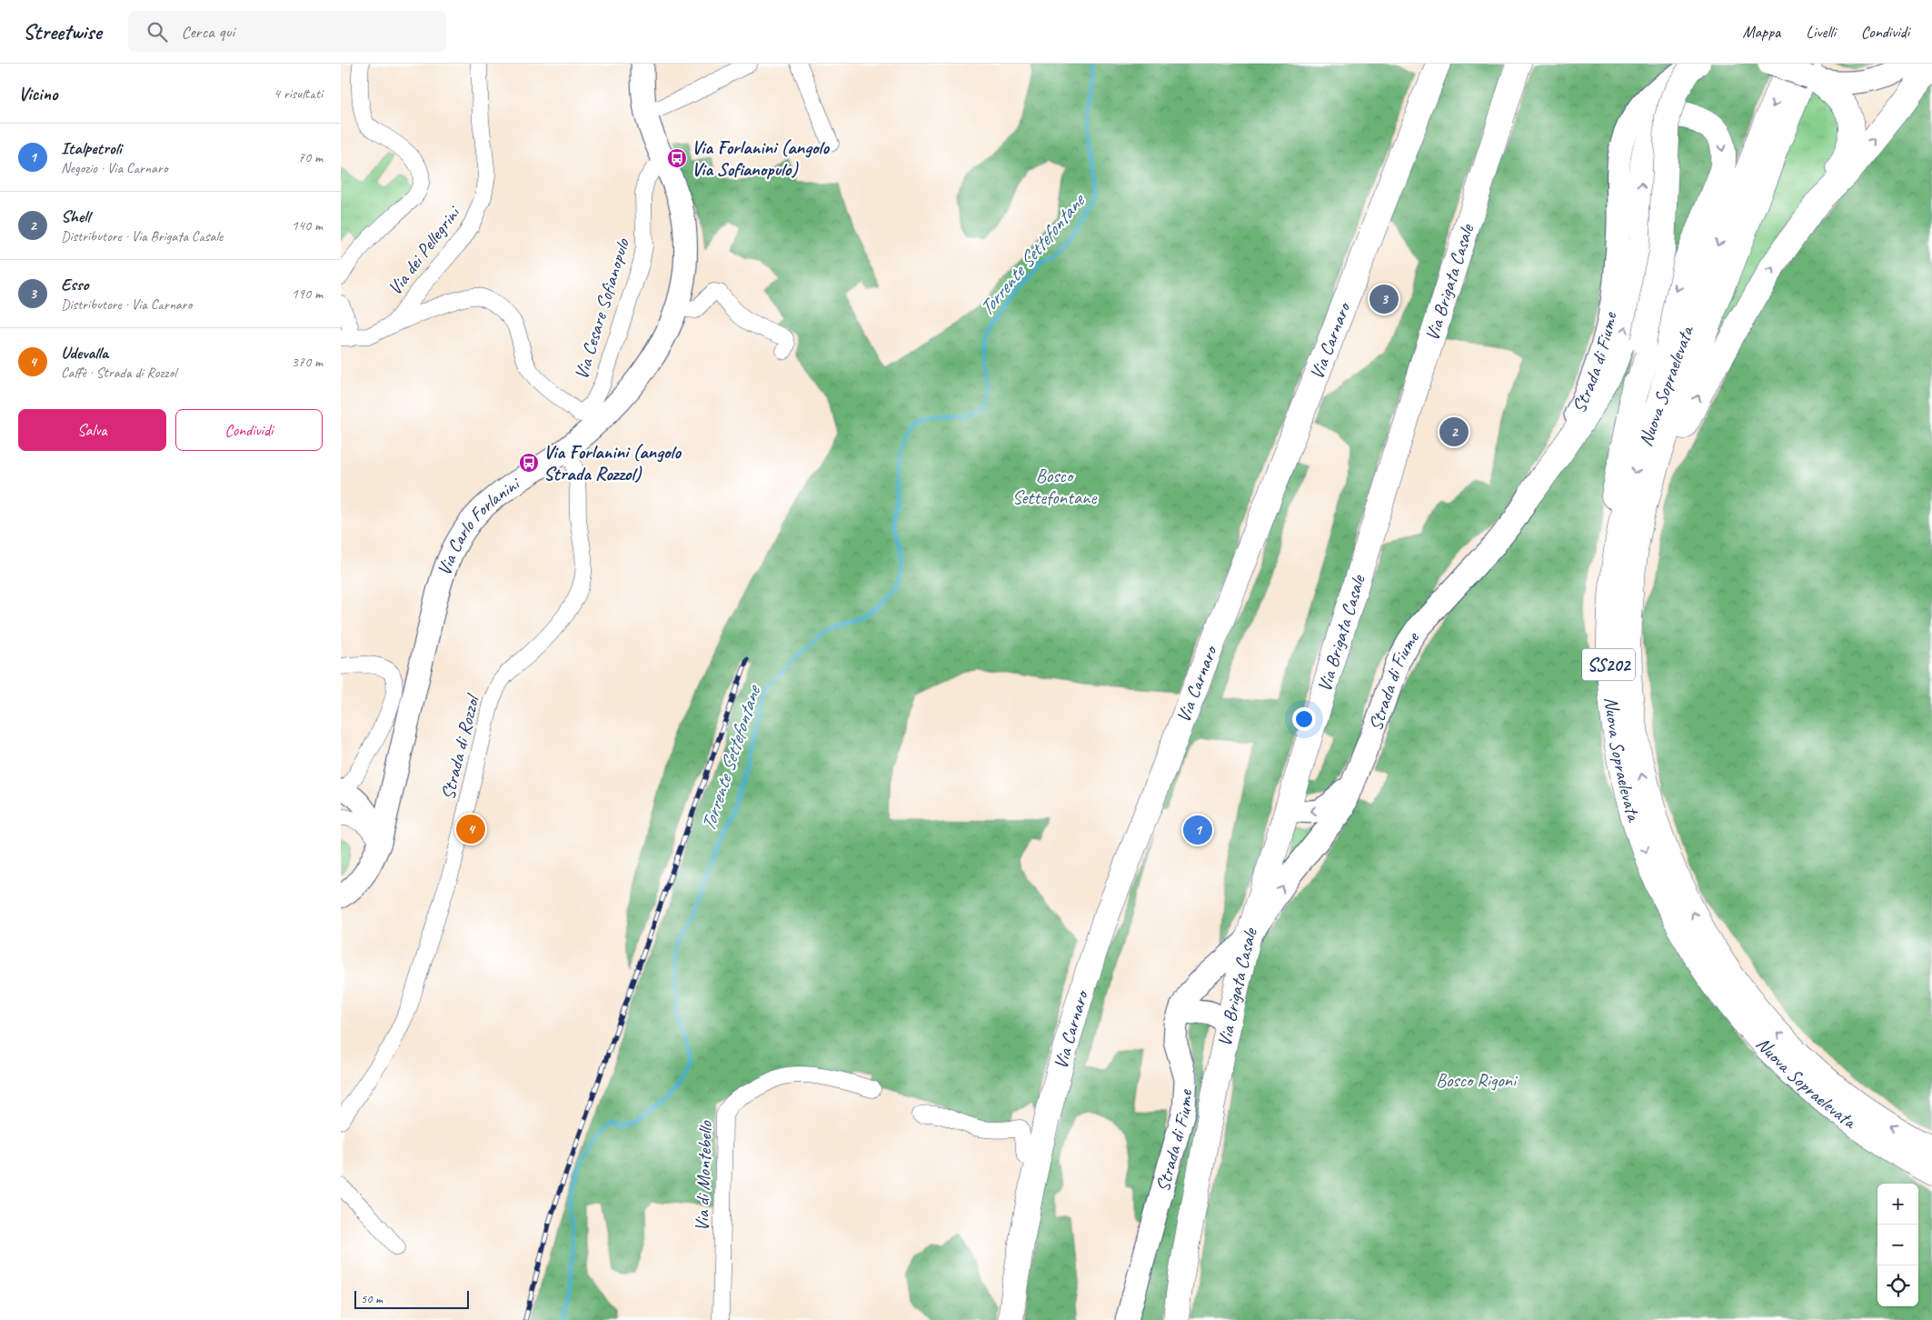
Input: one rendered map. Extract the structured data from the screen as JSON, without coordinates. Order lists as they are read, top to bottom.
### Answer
{
  "streets": {
    "main road": [
      "Via Brigata Casale",
      "Via Carnaro",
      "Strada di Fiume",
      "Nuova Sopraelevata",
      "Via Carlo Forlanini",
      "SS202"
    ],
    "street": [
      "Via dei Pellegrini",
      "Via Cesare Sofianopulo",
      "Strada di Rozzol",
      "Via di Montebello"
    ]
  },
  "crossings": [
    ["Via dei Pellegrini", "Via Cesare Sofianopulo"],
    ["Via Brigata Casale", "Strada di Fiume"],
    ["Via Cesare Sofianopulo", "Via Carlo Forlanini"],
    ["Via Carlo Forlanini", "Strada di Rozzol"]
  ],
  "water": ["Torrente Settefontane"],
  "parks": ["Bosco Settefontane", "Bosco Rigoni"],
  "places": {
    "bus stop": ["Via Forlanini (angolo Via Sofianopulo)", "Via Forlanini (angolo Strada Rozzol)"]
  },
  "scale_bar": "50 m",
  "page": {
    "header": "Streetwise",
    "search": "Cerca qui",
    "nav": ["Mappa", "Livelli", "Condividi"],
    "heading": ["Vicino", "4 risultati"],
    "list": [
      {
        "mark": "1",
        "name": "Italpetroli",
        "note": "Negozio · Via Carnaro",
        "value": "70 m"
      },
      {
        "mark": "2",
        "name": "Shell",
        "note": "Distributore · Via Brigata Casale",
        "value": "140 m"
      },
      {
        "mark": "3",
        "name": "Esso",
        "note": "Distributore · Via Carnaro",
        "value": "190 m"
      },
      {
        "mark": "4",
        "name": "Udevalla",
        "note": "Caffè · Strada di Rozzol",
        "value": "370 m"
      }
    ],
    "pins": [
      "3",
      "2",
      "4",
      "1"
    ],
    "buttons": ["Salva", "Condividi"],
    "map_buttons": ["+", "−"],
    "scale": "50 m"
  }
}
